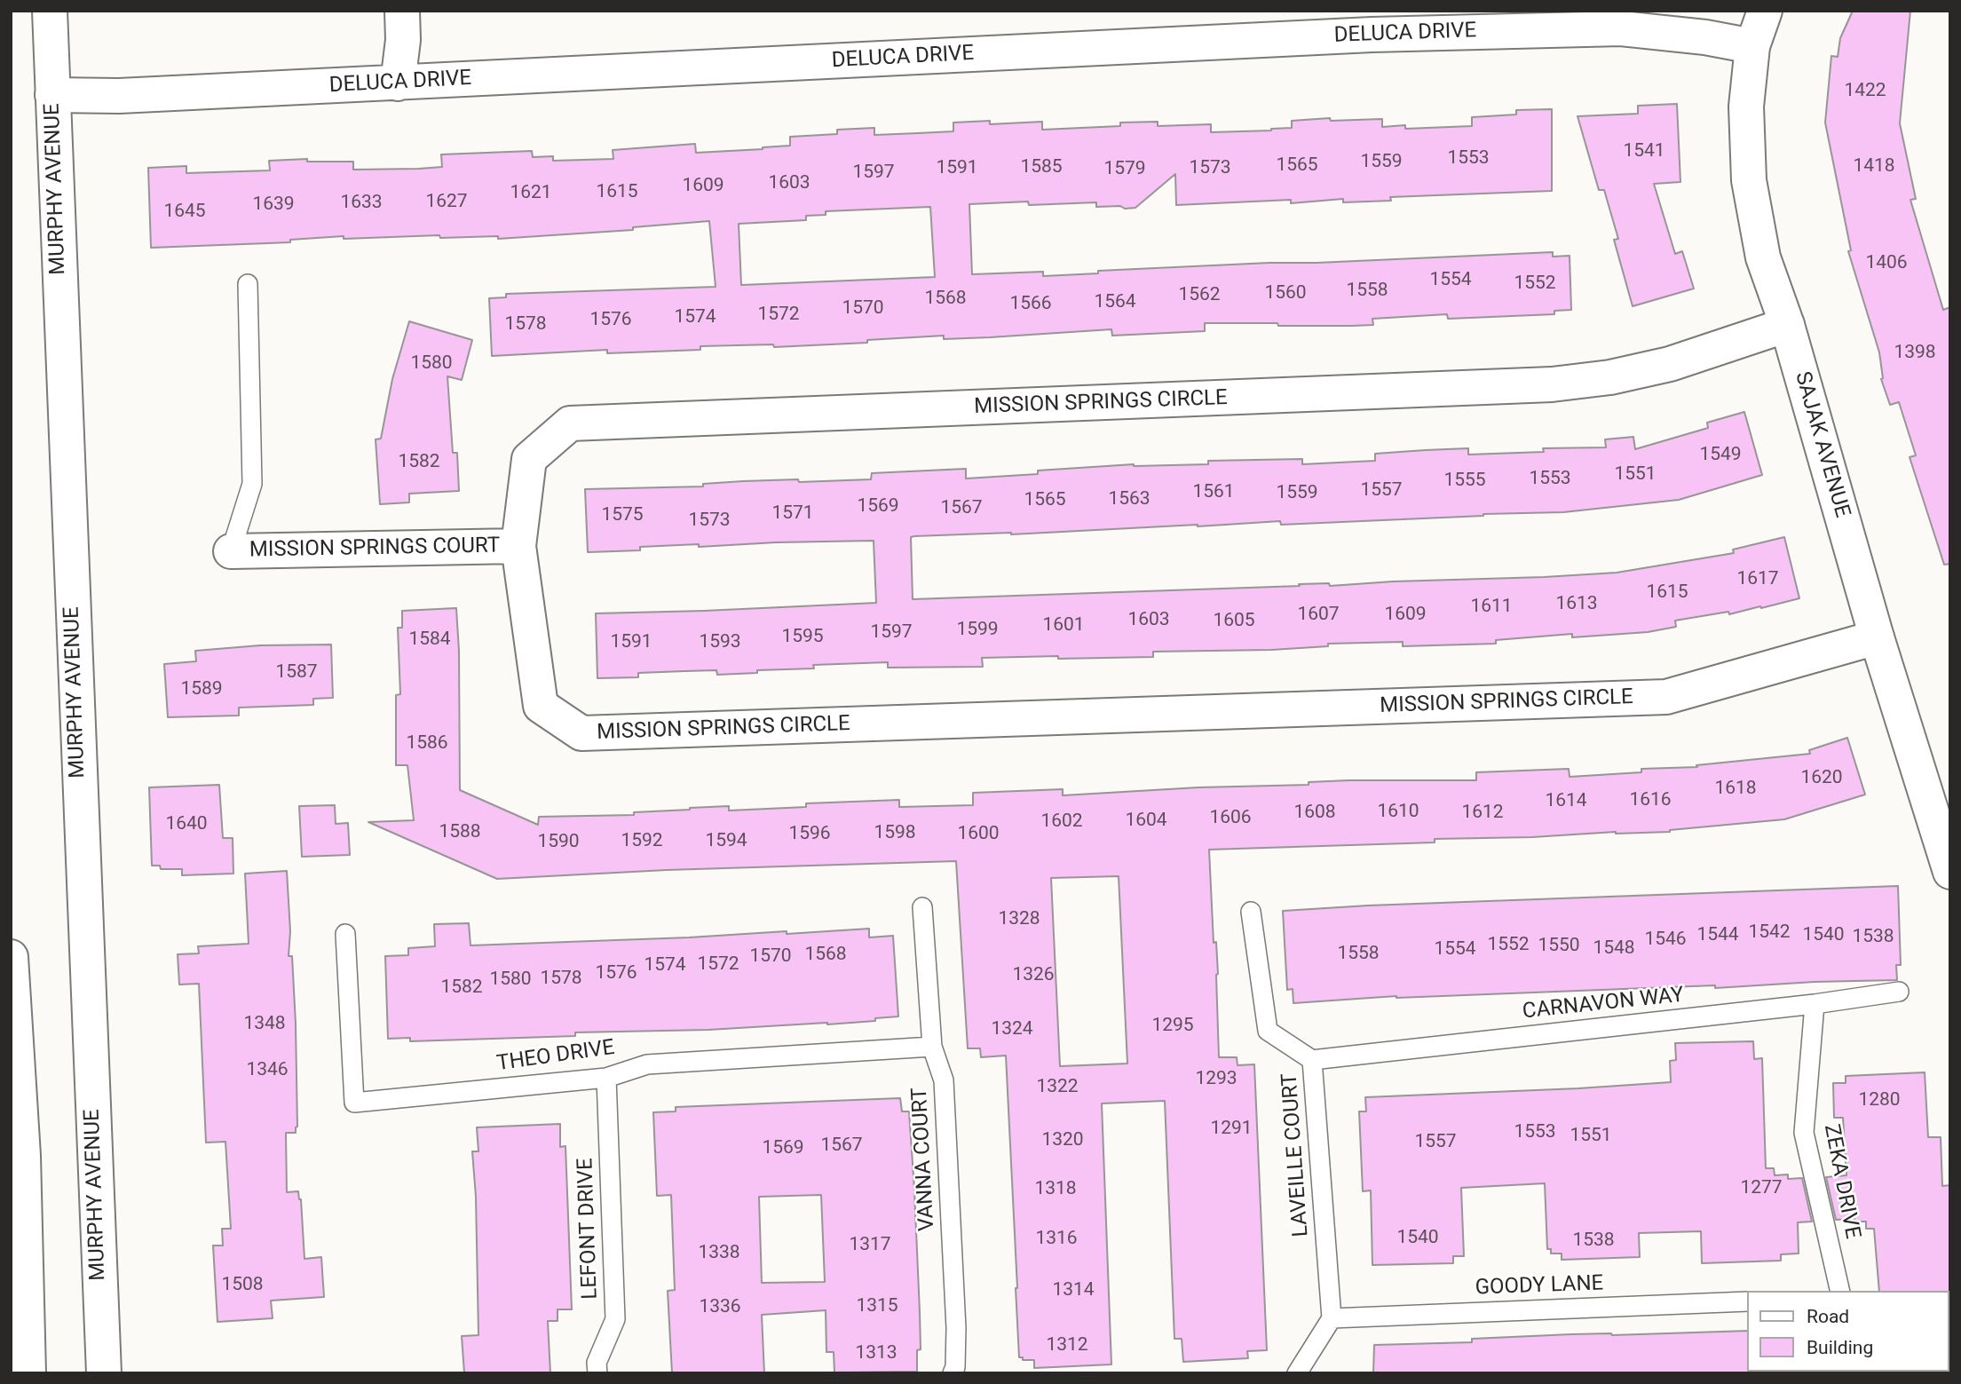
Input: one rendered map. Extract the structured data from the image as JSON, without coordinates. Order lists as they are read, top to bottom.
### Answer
{
  "streets": {
    "street": [
      "DELUCA DRIVE",
      "MURPHY AVENUE",
      "MISSION SPRINGS CIRCLE",
      "SAJAK AVENUE",
      "MISSION SPRINGS COURT"
    ],
    "lane": [
      "CARNAVON WAY",
      "THEO DRIVE",
      "LAVEILLE COURT",
      "VANNA COURT",
      "ZEKA DRIVE",
      "LEFONT DRIVE",
      "GOODY LANE"
    ]
  },
  "crossings": [
    ["DELUCA DRIVE", "MURPHY AVENUE"],
    ["DELUCA DRIVE", "SAJAK AVENUE"],
    ["MISSION SPRINGS CIRCLE", "SAJAK AVENUE"],
    ["MISSION SPRINGS CIRCLE", "MISSION SPRINGS COURT"],
    ["CARNAVON WAY", "LAVEILLE COURT"],
    ["CARNAVON WAY", "ZEKA DRIVE"],
    ["THEO DRIVE", "VANNA COURT"],
    ["THEO DRIVE", "LEFONT DRIVE"],
    ["LAVEILLE COURT", "GOODY LANE"]
  ],
  "house_numbers": [
    "1422",
    "1541",
    "1553",
    "1559",
    "1565",
    "1418",
    "1585",
    "1591",
    "1573",
    "1579",
    "1597",
    "1603",
    "1609",
    "1615",
    "1621",
    "1627",
    "1633",
    "1639",
    "1645",
    "1406",
    "1554",
    "1552",
    "1558",
    "1560",
    "1562",
    "1568",
    "1564",
    "1566",
    "1570",
    "1572",
    "1574",
    "1576",
    "1578",
    "1398",
    "1580",
    "1549",
    "1582",
    "1551",
    "1553",
    "1555",
    "1557",
    "1561",
    "1559",
    "1563",
    "1565",
    "1569",
    "1567",
    "1571",
    "1575",
    "1573",
    "1617",
    "1615",
    "1613",
    "1611",
    "1607",
    "1609",
    "1603",
    "1605",
    "1601",
    "1599",
    "1597",
    "1595",
    "1584",
    "1591",
    "1593",
    "1587",
    "1589",
    "1586",
    "1620",
    "1618",
    "1616",
    "1614",
    "1610",
    "1608",
    "1612",
    "1606",
    "1604",
    "1602",
    "1640",
    "1588",
    "1598",
    "1596",
    "1600",
    "1592",
    "1594",
    "1590",
    "1328",
    "1542",
    "1544",
    "1540",
    "1538",
    "1546",
    "1552",
    "1550",
    "1548",
    "1554",
    "1558",
    "1568",
    "1570",
    "1572",
    "1574",
    "1576",
    "1326",
    "1578",
    "1580",
    "1582",
    "1348",
    "1295",
    "1324",
    "1346",
    "1293",
    "1322",
    "1280",
    "1291",
    "1553",
    "1551",
    "1320",
    "1557",
    "1567",
    "1569",
    "1277",
    "1318",
    "1540",
    "1316",
    "1538",
    "1317",
    "1338",
    "1508",
    "1314",
    "1315",
    "1336",
    "1312",
    "1313"
  ],
  "legend": ["Road", "Building"]
}
